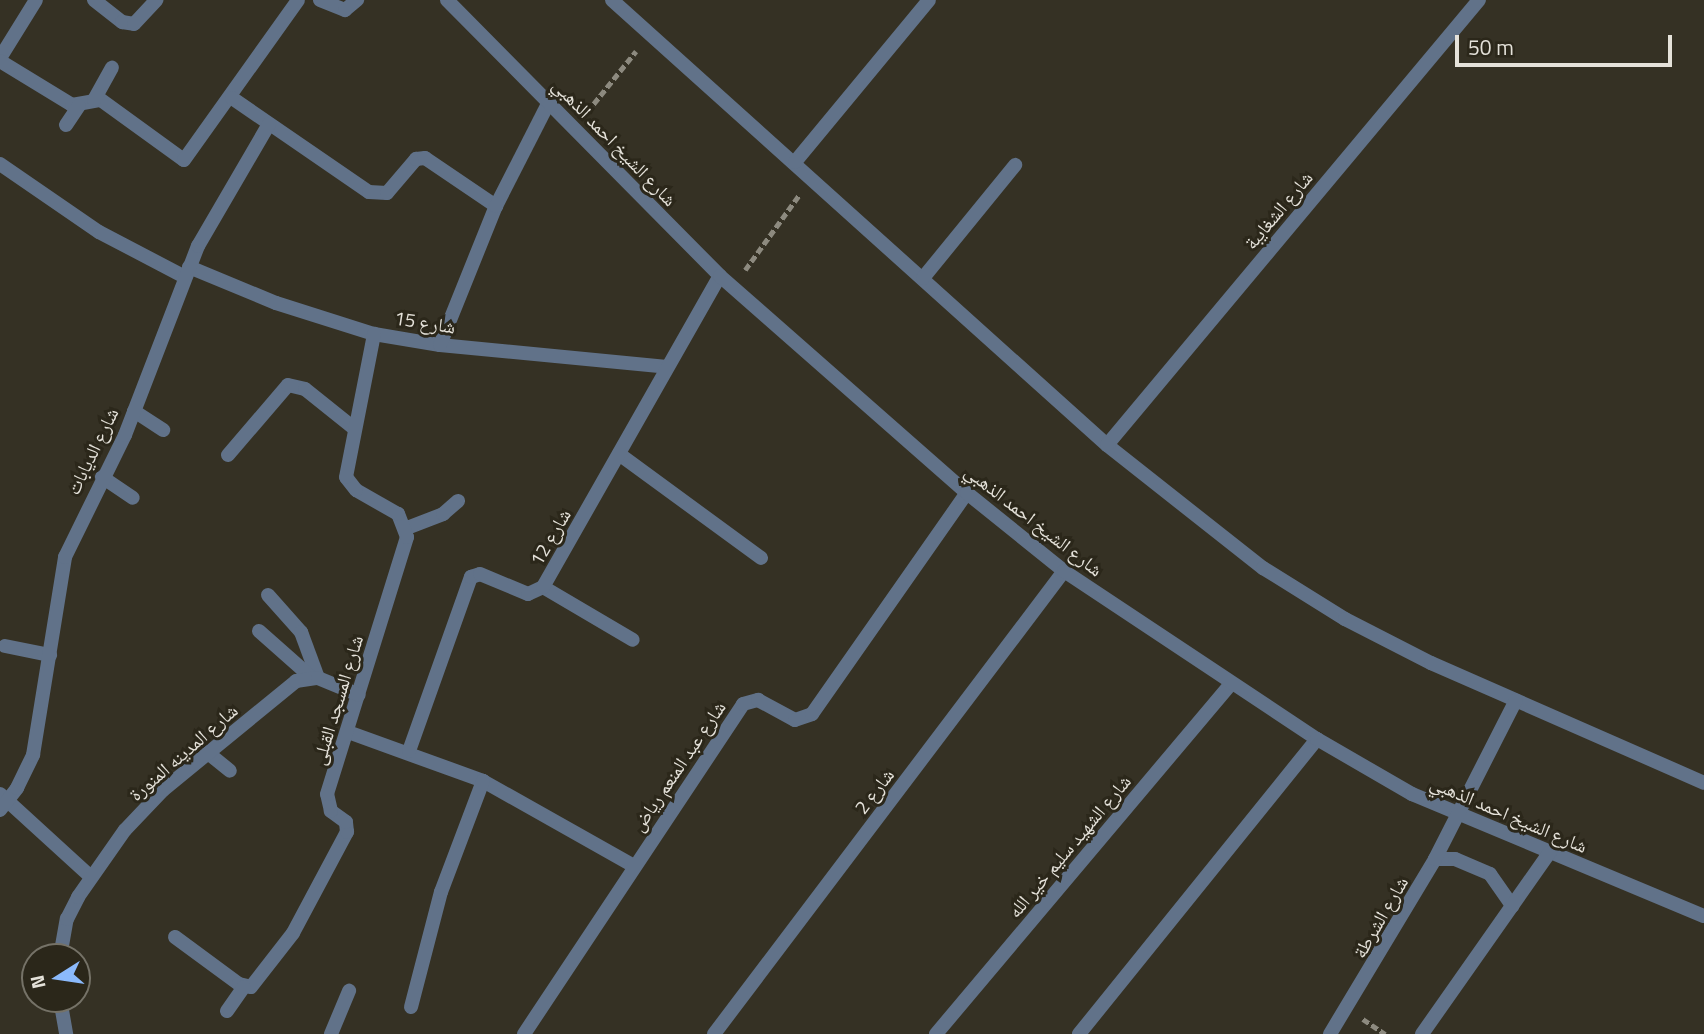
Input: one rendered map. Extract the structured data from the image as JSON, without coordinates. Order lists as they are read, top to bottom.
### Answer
{
  "streets": {
    "street": [
      "شارع الشيخ احمد الذهبي",
      "شارع الشغايبة",
      "شارع 15",
      "شارع الديابات",
      "شارع 12",
      "شارع المسجد القبلى",
      "شارع المدينه المنورة",
      "شارع عبد المنعم رياض",
      "شارع 2",
      "شارع الشهيد سليم خير الله",
      "شارع الشرطة"
    ]
  },
  "crossings": [
    ["شارع الشيخ احمد الذهبي", "شارع 12"],
    ["شارع الشيخ احمد الذهبي", "شارع عبد المنعم رياض"],
    ["شارع الشيخ احمد الذهبي", "شارع 2"],
    ["شارع الشيخ احمد الذهبي", "شارع الشهيد سليم خير الله"],
    ["شارع الشيخ احمد الذهبي", "شارع الشرطة"],
    ["شارع 15", "شارع الديابات"],
    ["شارع 15", "شارع 12"]
  ],
  "scale_bar": "50 m",
  "north": "left"
}
